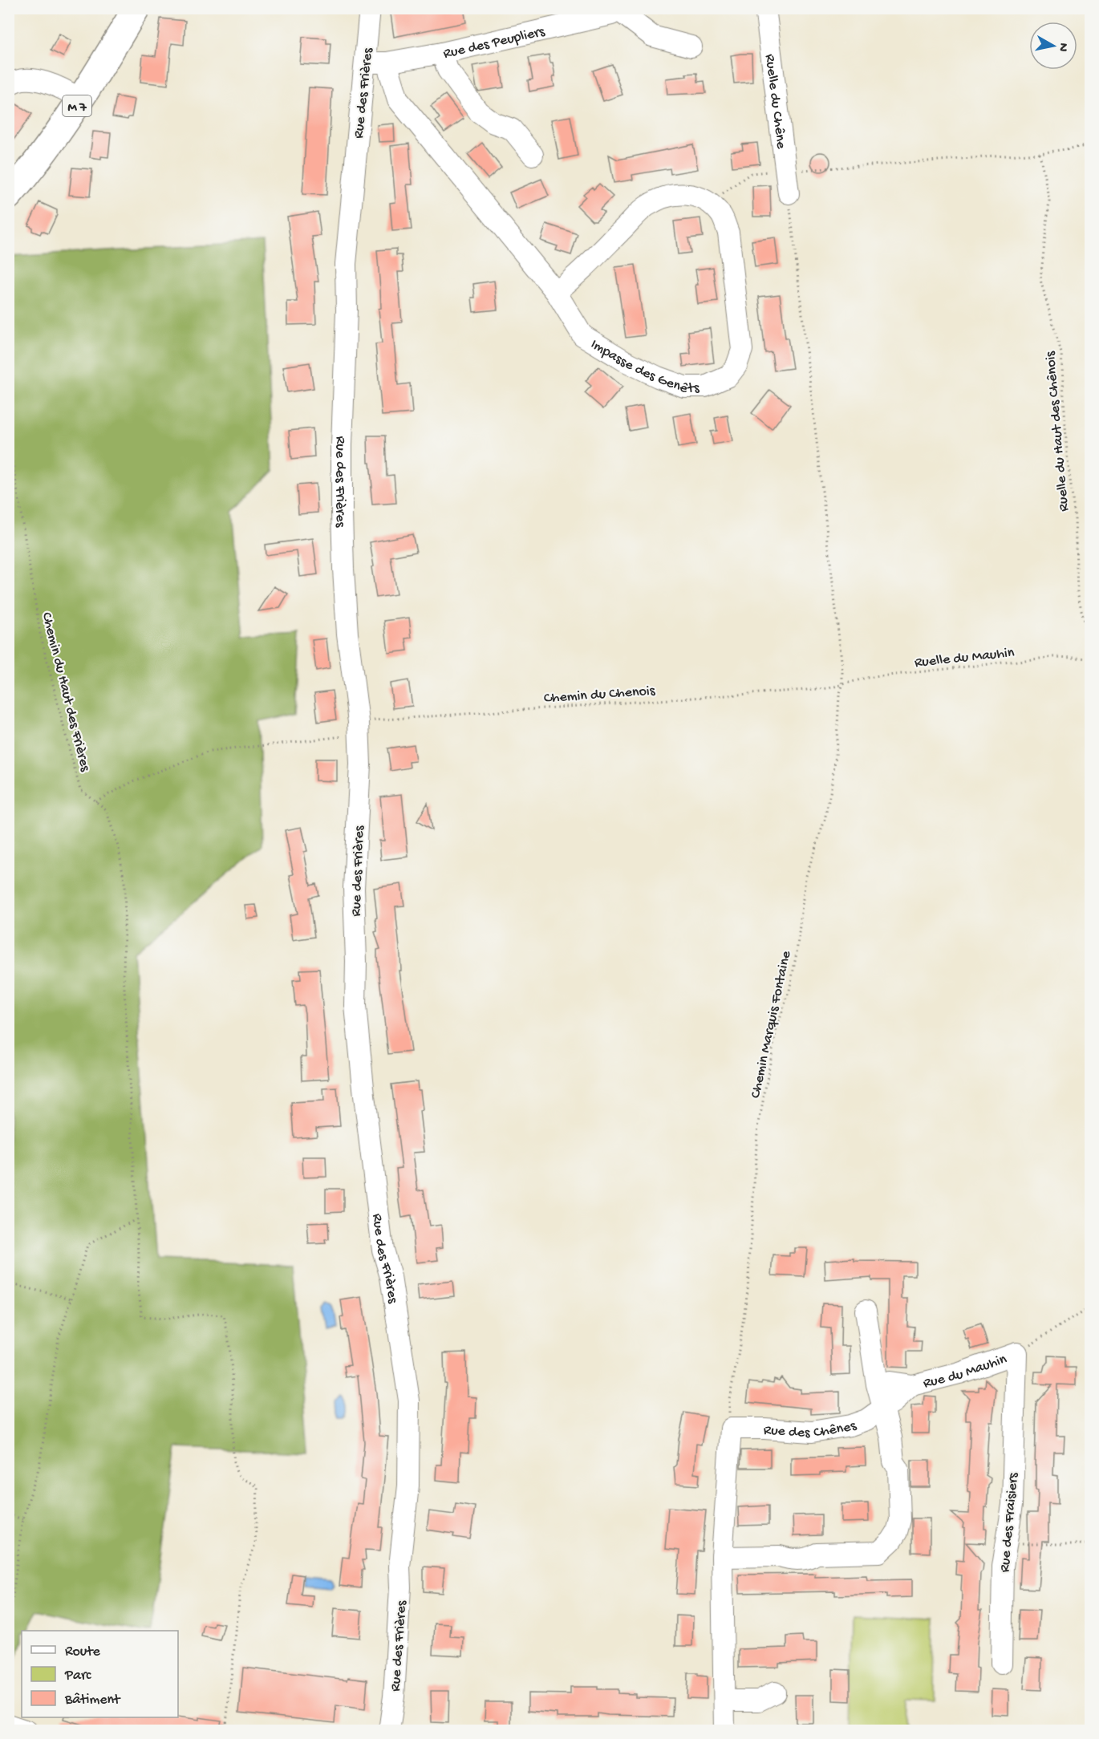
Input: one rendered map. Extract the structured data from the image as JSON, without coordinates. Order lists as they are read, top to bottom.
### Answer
{
  "streets": {
    "main road": ["M 7"],
    "street": [
      "Rue des Peupliers",
      "Rue des Frières",
      "Ruelle du Chêne",
      "Impasse des Genêts",
      "Rue du Mauhin",
      "Rue des Chênes",
      "Rue des Fraisiers"
    ],
    "path": [
      "Ruelle du Haut des Chênois",
      "Ruelle du Mauhin",
      "Chemin du Haut des Frières",
      "Chemin du Chenois",
      "Chemin Marquis Fontaine"
    ]
  },
  "crossings": [
    ["Rue des Peupliers", "Rue des Frières"],
    ["Rue des Peupliers", "Impasse des Genêts"],
    ["Rue des Frières", "Chemin du Chenois"],
    ["Ruelle du Chêne", "Chemin Marquis Fontaine"],
    ["Ruelle du Mauhin", "Chemin du Chenois"],
    ["Ruelle du Mauhin", "Chemin Marquis Fontaine"],
    ["Chemin du Haut des Frières", "Chemin du Chenois"],
    ["Chemin du Chenois", "Chemin Marquis Fontaine"],
    ["Chemin Marquis Fontaine", "Rue des Chênes"],
    ["Rue du Mauhin", "Rue des Chênes"],
    ["Rue du Mauhin", "Rue des Fraisiers"]
  ],
  "legend": ["Route", "Parc", "Bâtiment"],
  "north": "right"
}
